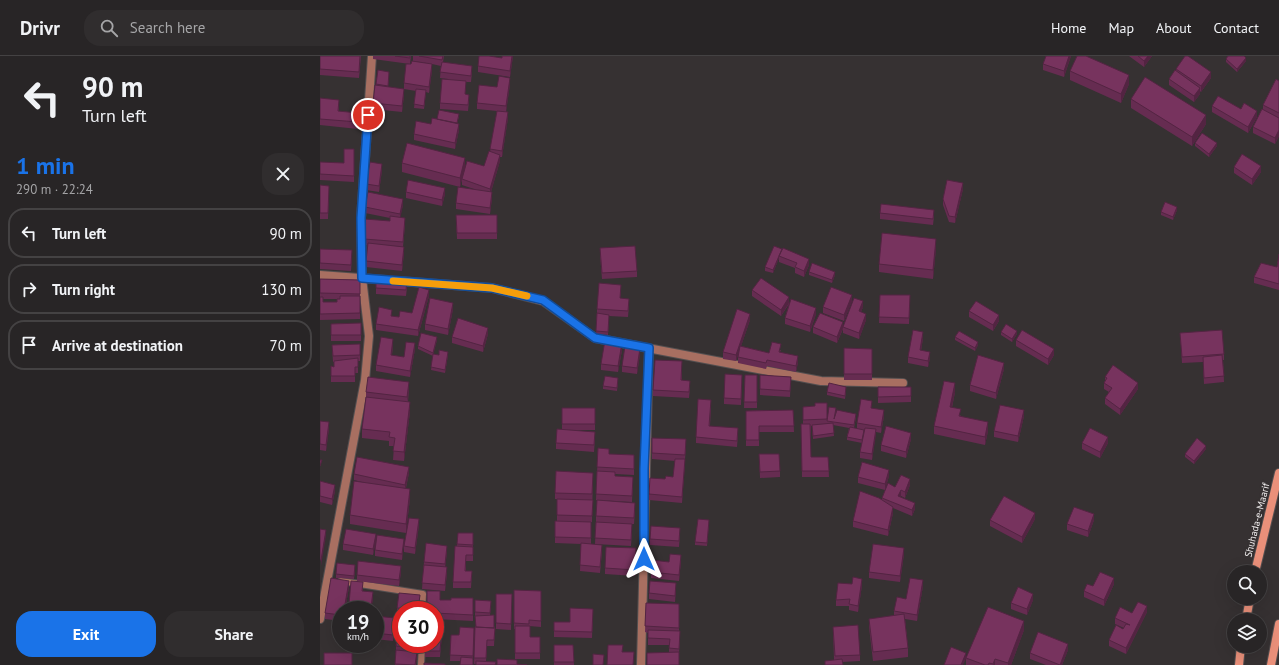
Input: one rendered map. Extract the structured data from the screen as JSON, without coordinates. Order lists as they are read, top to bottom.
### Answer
{
  "streets": {
    "main road": ["Shuhada-e-Maarif"]
  },
  "page": {
    "header": "Drivr",
    "search": "Search here",
    "nav": [
      "Home",
      "Map",
      "About",
      "Contact"
    ],
    "turn": ["90 m", "Turn left"],
    "heading": ["1 min", "290 m · 22:24"],
    "list": [
      {
        "name": "Turn left",
        "value": "90 m"
      },
      {
        "name": "Turn right",
        "value": "130 m"
      },
      {
        "name": "Arrive at destination",
        "value": "70 m"
      }
    ],
    "speed": "19 km/h",
    "limit": "30",
    "buttons": ["Exit", "Share"]
  }
}
